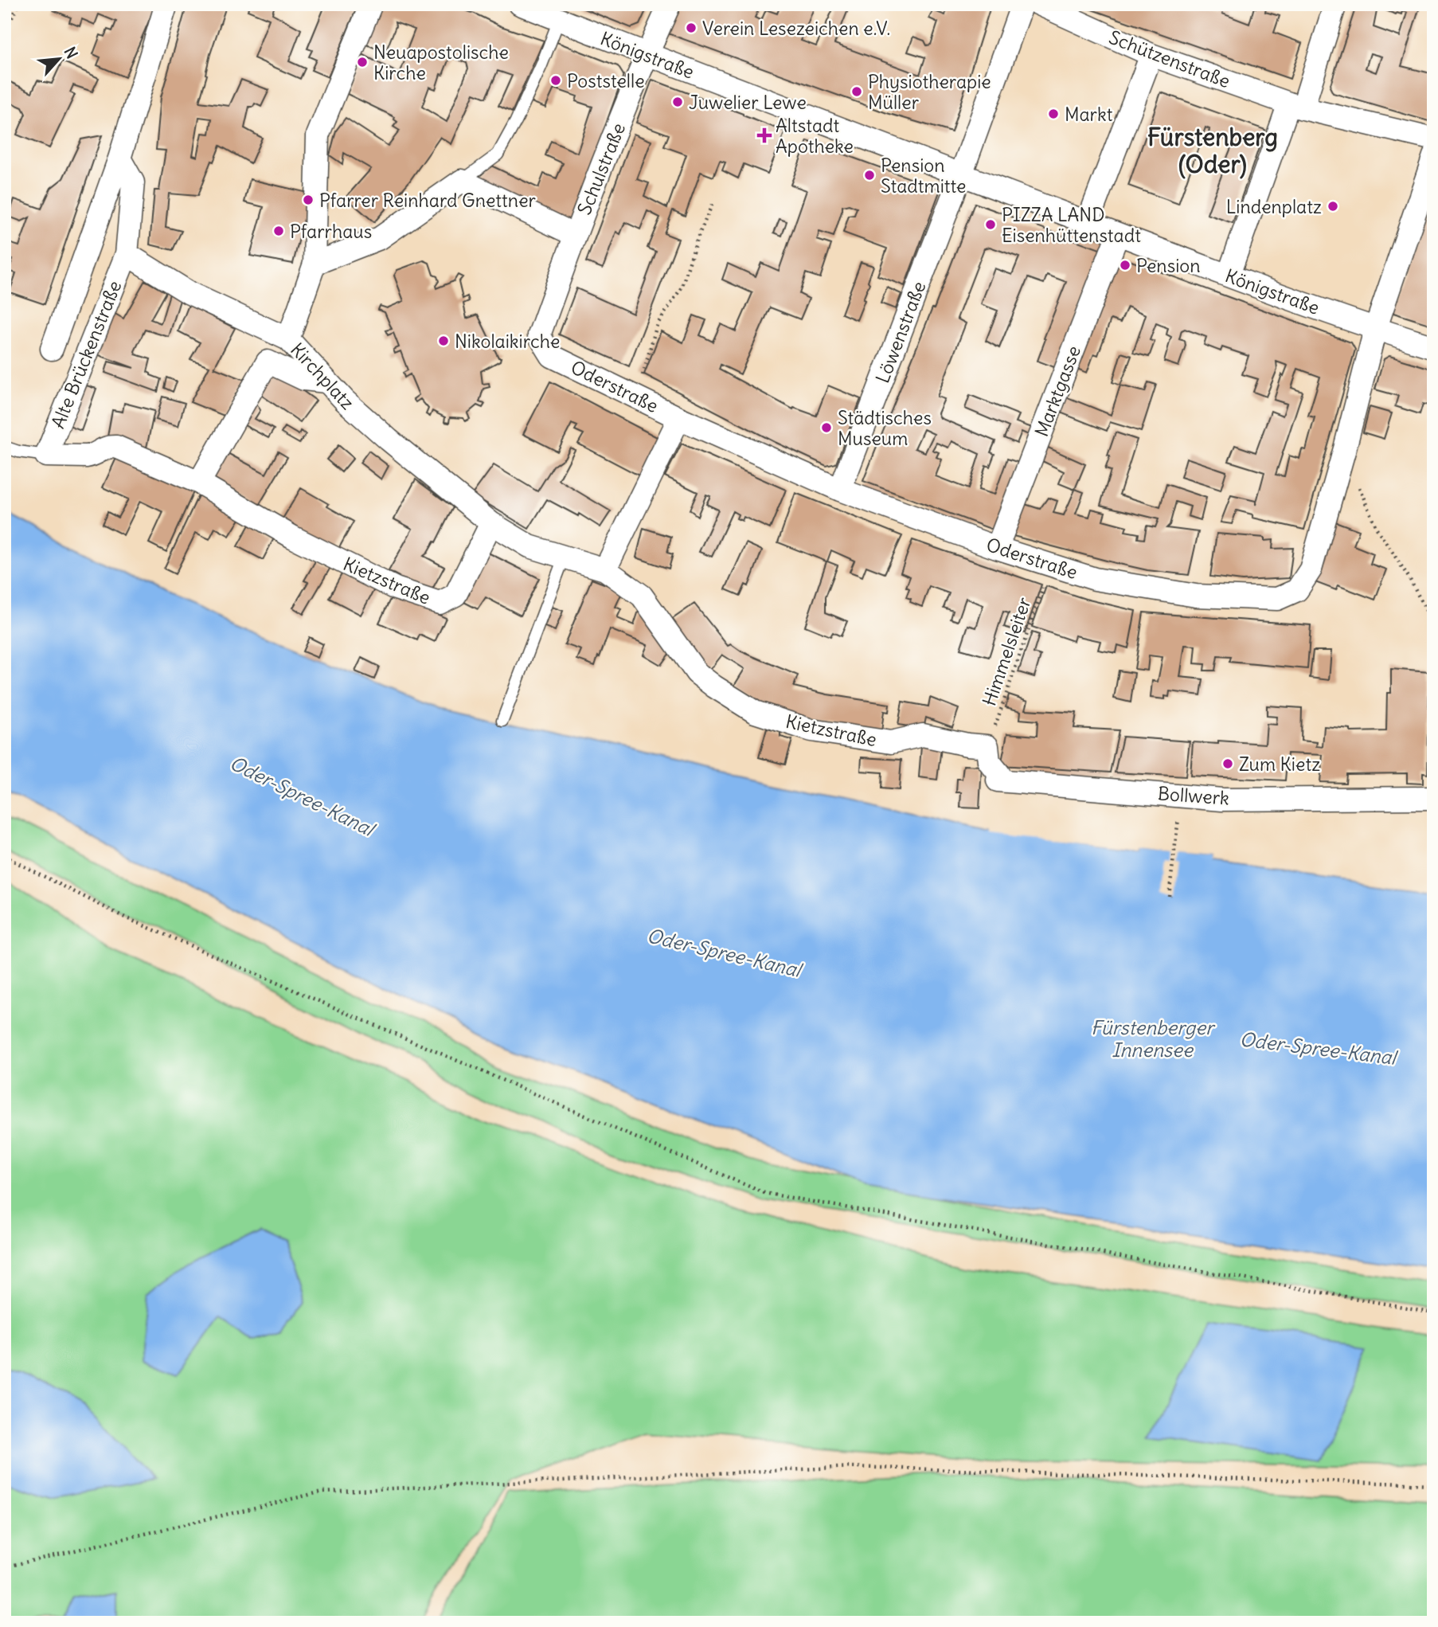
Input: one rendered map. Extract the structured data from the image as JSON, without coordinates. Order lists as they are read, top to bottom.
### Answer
{
  "streets": {
    "street": [
      "Königstraße",
      "Schützenstraße",
      "Schulstraße",
      "Löwenstraße",
      "Alte Brückenstraße",
      "Kirchplatz",
      "Oderstraße",
      "Marktgasse",
      "Kietzstraße",
      "Bollwerk"
    ],
    "path": ["Himmelsleiter"]
  },
  "crossings": [
    ["Königstraße", "Schulstraße"],
    ["Königstraße", "Löwenstraße"],
    ["Königstraße", "Oderstraße"],
    ["Königstraße", "Marktgasse"],
    ["Schulstraße", "Oderstraße"],
    ["Löwenstraße", "Oderstraße"],
    ["Alte Brückenstraße", "Kietzstraße"],
    ["Kirchplatz", "Kietzstraße"],
    ["Oderstraße", "Marktgasse"],
    ["Oderstraße", "Himmelsleiter"],
    ["Kietzstraße", "Himmelsleiter"],
    ["Kietzstraße", "Bollwerk"],
    ["Himmelsleiter", "Bollwerk"]
  ],
  "districts": ["Fürstenberg (Oder)"],
  "water": ["Oder-Spree-Kanal", "Fürstenberger Innensee"],
  "places": {
    "other": [
      "Verein Lesezeichen e.V.",
      "Neuapostolische Kirche",
      "Poststelle",
      "Physiotherapie Müller",
      "Juwelier Lewe",
      "Markt",
      "Pension Stadtmitte",
      "Pfarrer Reinhard Gnettner",
      "Lindenplatz",
      "PIZZA LAND Eisenhüttenstadt",
      "Pfarrhaus",
      "Pension",
      "Nikolaikirche",
      "Städtisches Museum",
      "Zum Kietz"
    ],
    "health": ["Altstadt Apotheke"]
  },
  "north": "top right"
}
